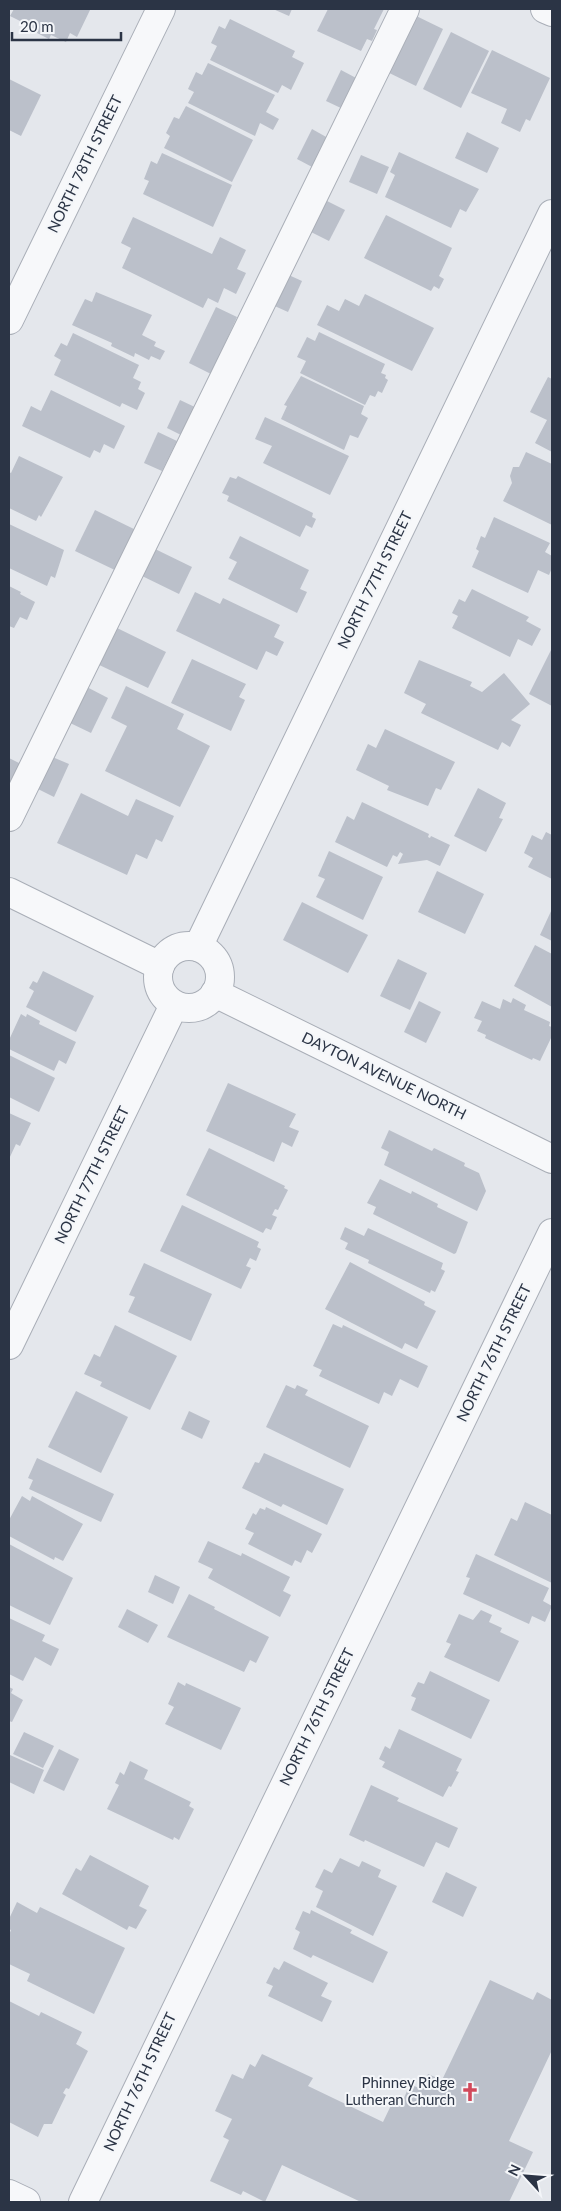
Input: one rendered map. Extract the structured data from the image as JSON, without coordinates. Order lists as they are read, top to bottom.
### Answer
{
  "streets": {
    "street": [
      "NORTH 78TH STREET",
      "NORTH 77TH STREET",
      "DAYTON AVENUE NORTH",
      "NORTH 76TH STREET"
    ]
  },
  "crossings": [
    ["NORTH 77TH STREET", "DAYTON AVENUE NORTH"]
  ],
  "places": {
    "church": ["Phinney Ridge Lutheran Church"]
  },
  "scale_bar": "20 m",
  "north": "top left"
}
